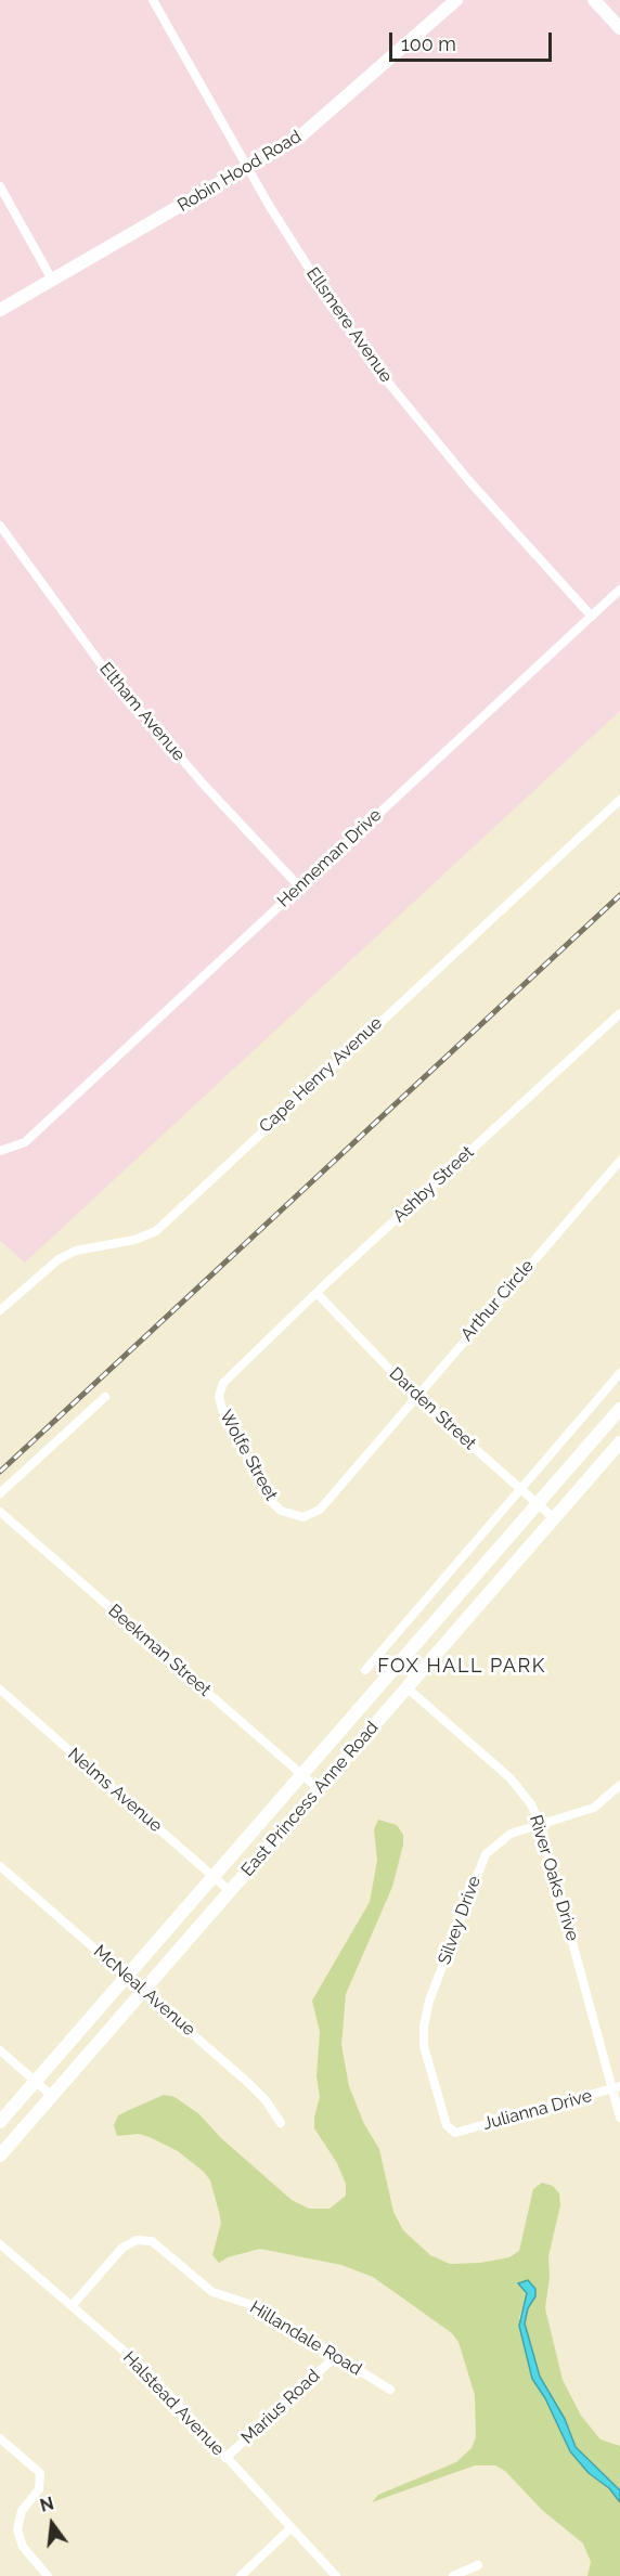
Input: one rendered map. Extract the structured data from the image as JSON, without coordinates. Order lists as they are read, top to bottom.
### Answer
{
  "streets": {
    "main road": ["Robin Hood Road", "East Princess Anne Road"],
    "street": [
      "Ellsmere Avenue",
      "Eltham Avenue",
      "Henneman Drive",
      "Cape Henry Avenue",
      "Ashby Street",
      "Arthur Circle",
      "Darden Street",
      "Wolfe Street",
      "Beekman Street",
      "Nelms Avenue",
      "River Oaks Drive",
      "Silvey Drive",
      "McNeal Avenue",
      "Julianna Drive",
      "Hillandale Road",
      "Halstead Avenue",
      "Marius Road"
    ]
  },
  "crossings": [
    ["Robin Hood Road", "Ellsmere Avenue"],
    ["Ellsmere Avenue", "Henneman Drive"],
    ["Eltham Avenue", "Henneman Drive"],
    ["Ashby Street", "Darden Street"],
    ["Ashby Street", "Wolfe Street"],
    ["Arthur Circle", "Darden Street"],
    ["Arthur Circle", "Wolfe Street"],
    ["Darden Street", "East Princess Anne Road"],
    ["Beekman Street", "East Princess Anne Road"],
    ["Nelms Avenue", "East Princess Anne Road"],
    ["East Princess Anne Road", "River Oaks Drive"],
    ["East Princess Anne Road", "McNeal Avenue"],
    ["River Oaks Drive", "Silvey Drive"],
    ["River Oaks Drive", "Julianna Drive"],
    ["Silvey Drive", "Julianna Drive"],
    ["Hillandale Road", "Halstead Avenue"],
    ["Hillandale Road", "Marius Road"],
    ["Halstead Avenue", "Marius Road"]
  ],
  "districts": ["FOX HALL PARK"],
  "scale_bar": "100 m",
  "north": "top"
}
